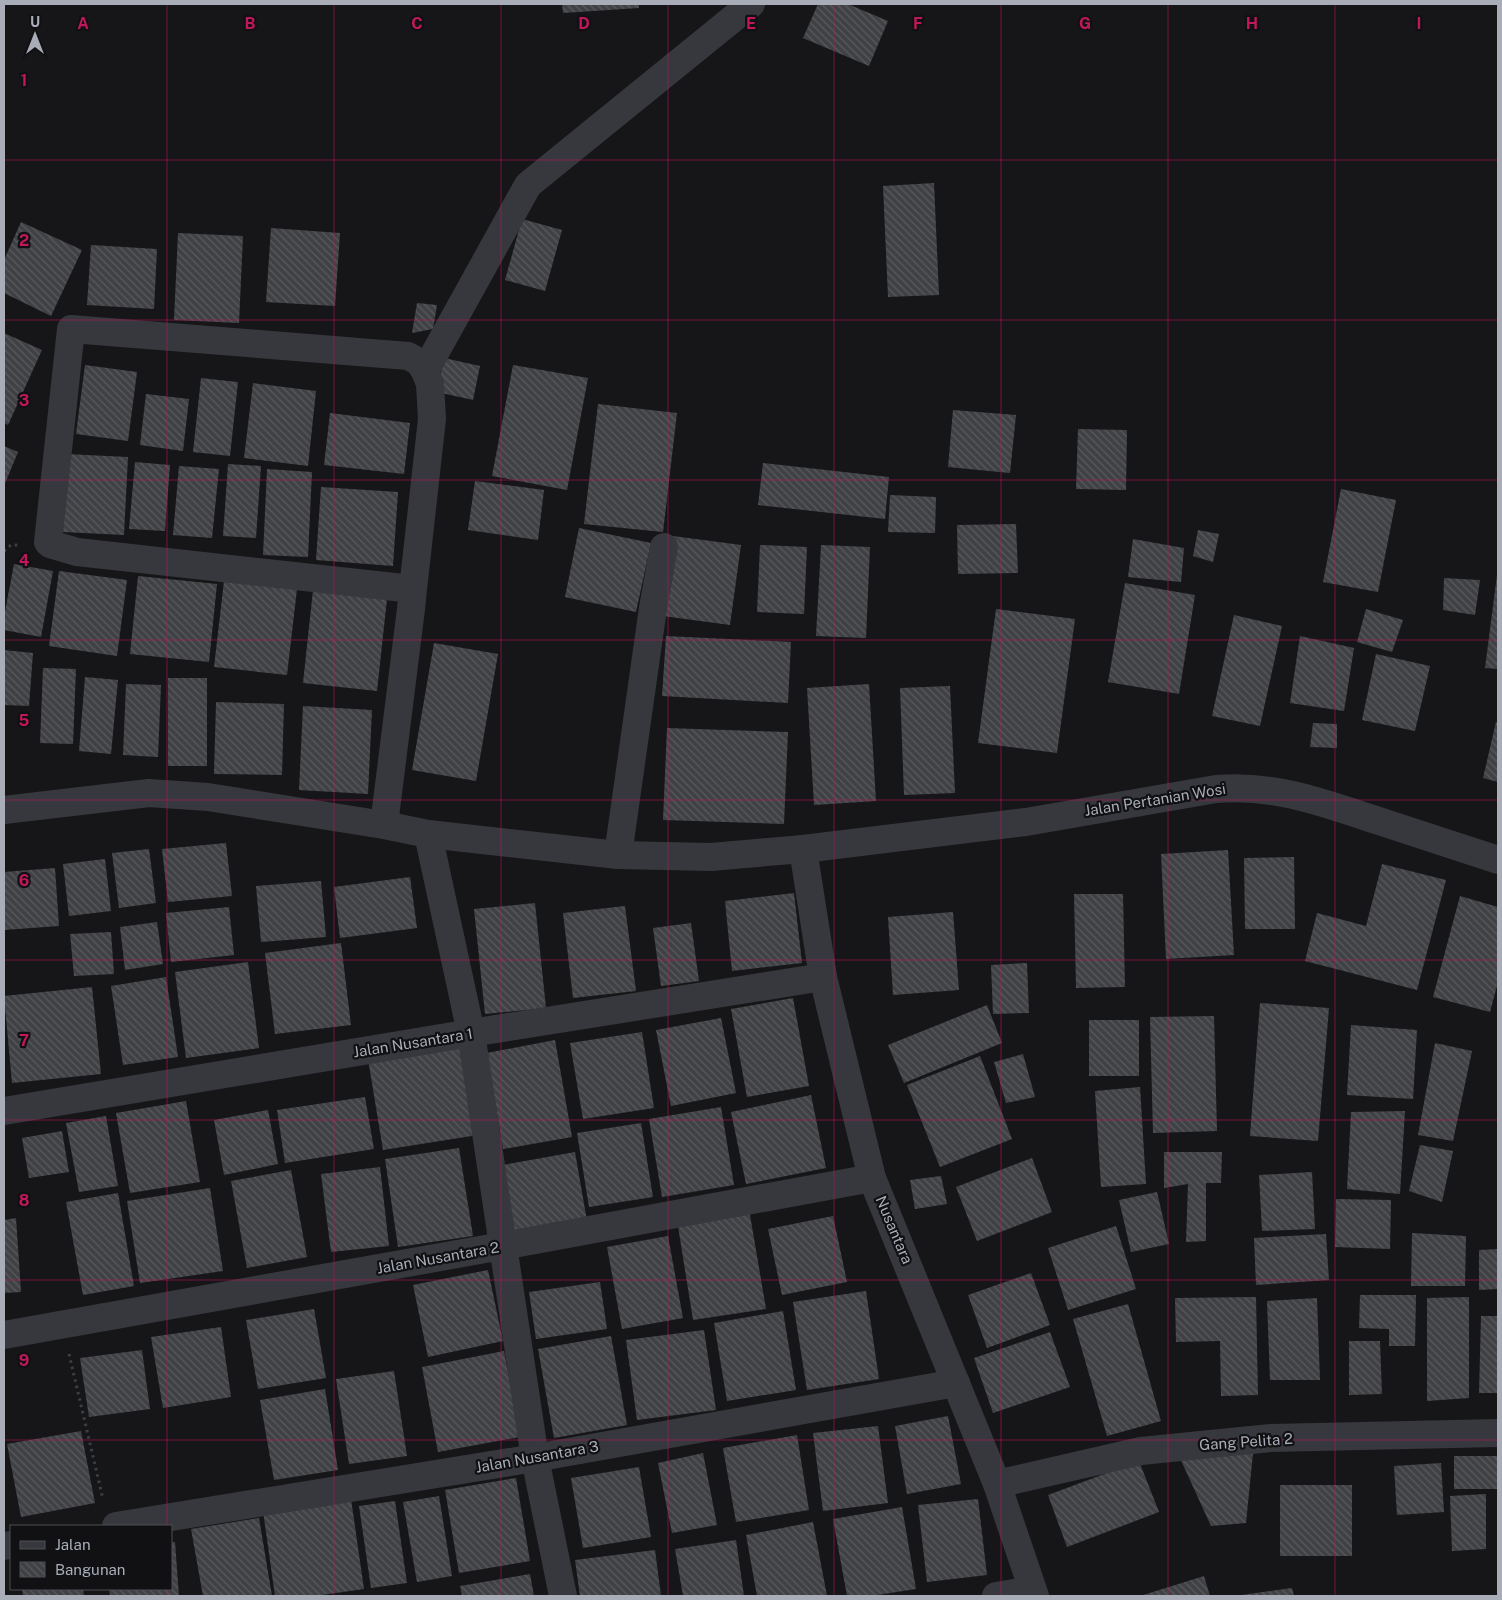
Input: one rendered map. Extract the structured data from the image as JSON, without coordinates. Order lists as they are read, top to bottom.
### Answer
{
  "streets": {
    "street": [
      "Jalan Pertanian Wosi",
      "Jalan Nusantara 1",
      "Nusantara",
      "Jalan Nusantara 2",
      "Gang Pelita 2",
      "Jalan Nusantara 3"
    ]
  },
  "crossings": [
    ["Jalan Pertanian Wosi", "Nusantara"],
    ["Jalan Nusantara 1", "Nusantara"],
    ["Nusantara", "Jalan Nusantara 2"],
    ["Nusantara", "Gang Pelita 2"],
    ["Nusantara", "Jalan Nusantara 3"]
  ],
  "legend": ["Jalan", "Bangunan"],
  "north": "top",
  "grid": {
    "columns": [
      "A",
      "B",
      "C",
      "D",
      "E",
      "F",
      "G",
      "H",
      "I"
    ],
    "rows": [
      "1",
      "2",
      "3",
      "4",
      "5",
      "6",
      "7",
      "8",
      "9"
    ]
  }
}
